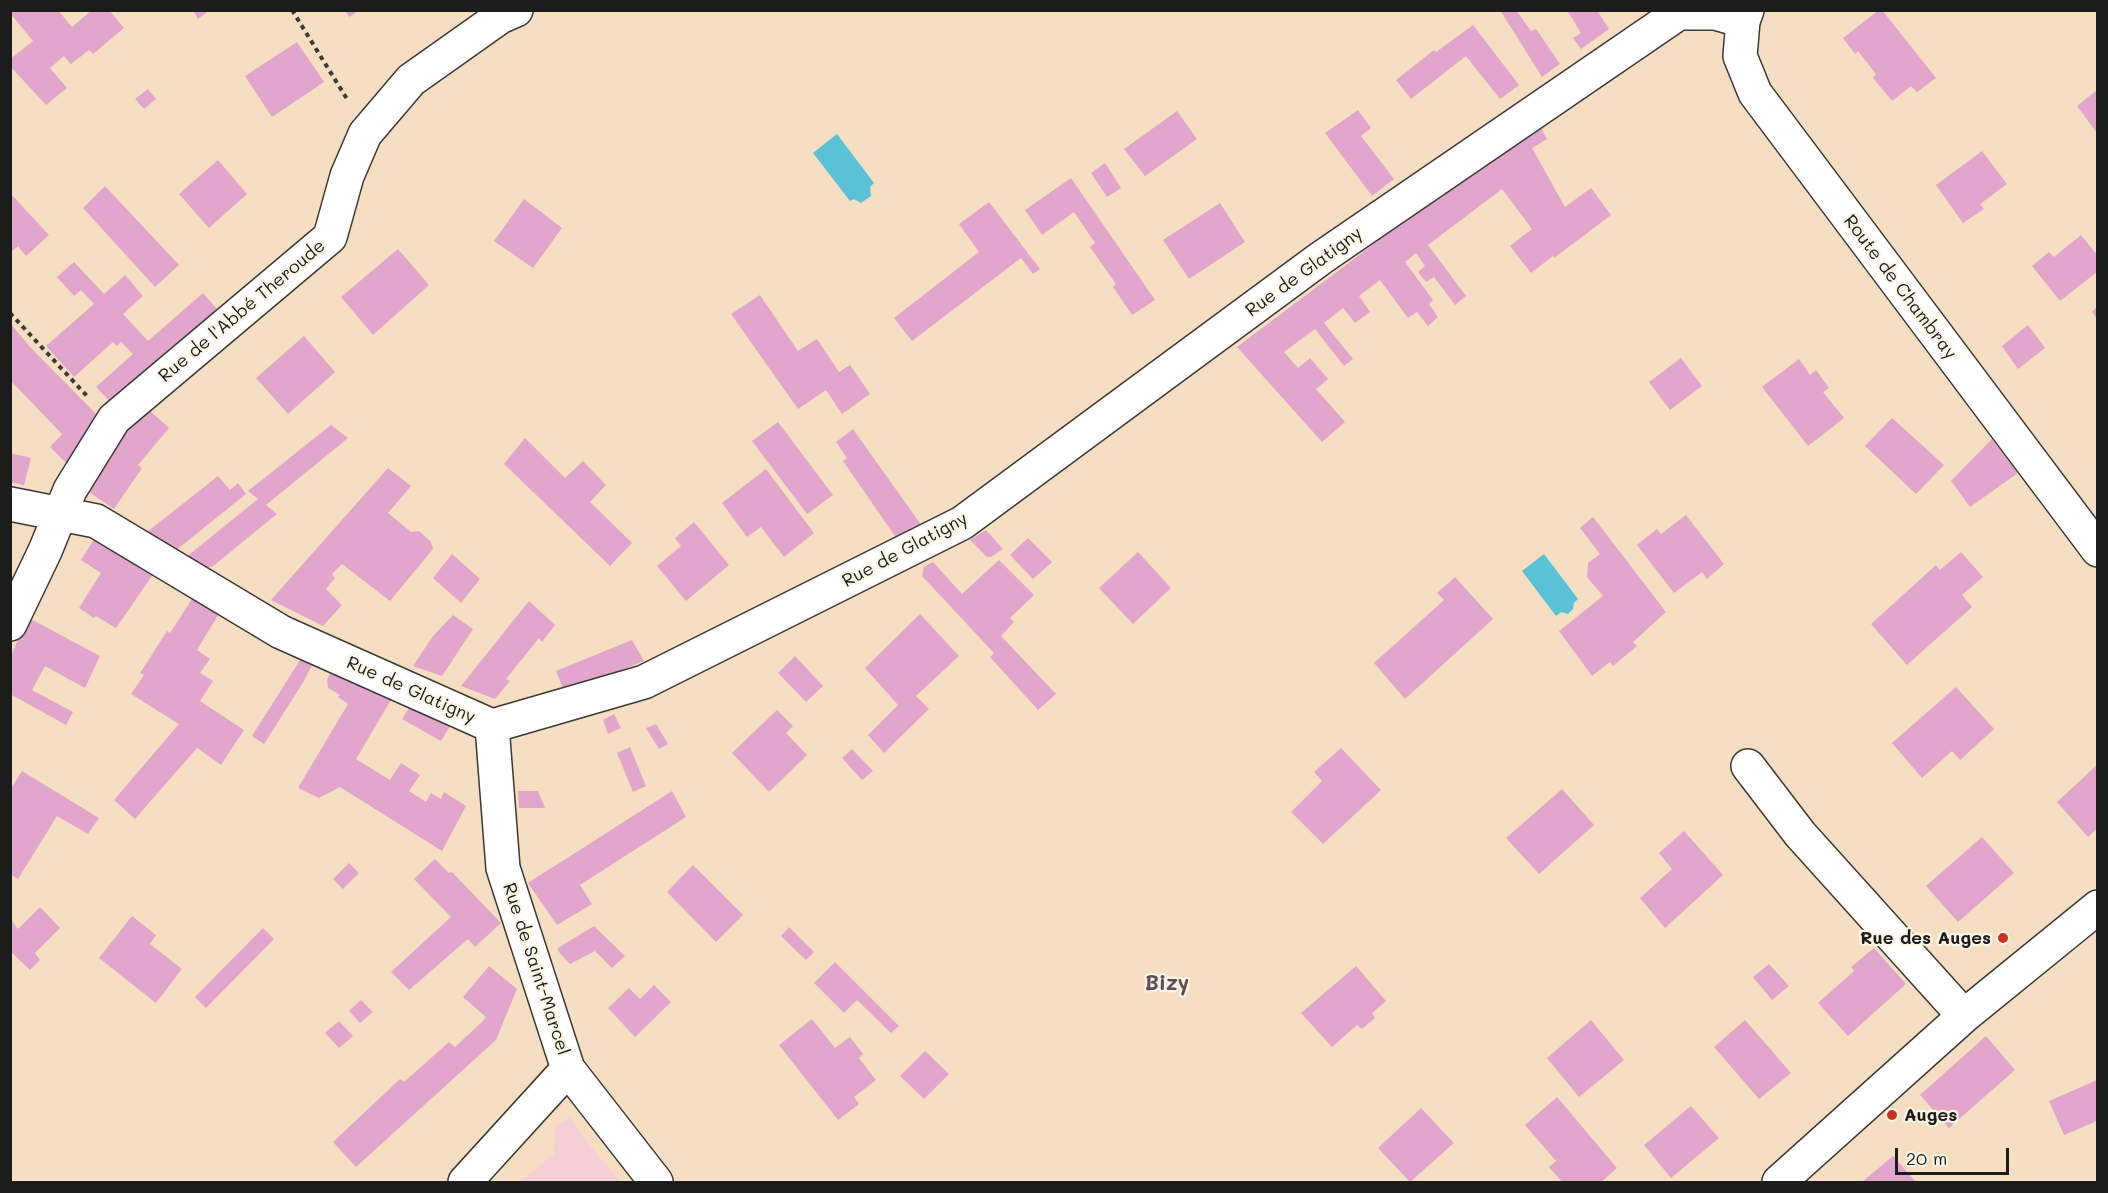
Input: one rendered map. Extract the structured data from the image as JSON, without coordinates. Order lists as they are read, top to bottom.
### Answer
{
  "streets": {
    "street": [
      "Rue de Glatigny",
      "Route de Chambray",
      "Rue de l'Abbé Theroude",
      "Rue de Saint-Marcel"
    ]
  },
  "crossings": [
    ["Rue de Glatigny", "Route de Chambray"],
    ["Rue de Glatigny", "Rue de l'Abbé Theroude"],
    ["Rue de Glatigny", "Rue de Saint-Marcel"]
  ],
  "districts": ["Bizy"],
  "places": ["Rue des Auges", "Auges"],
  "scale_bar": "20 m"
}
